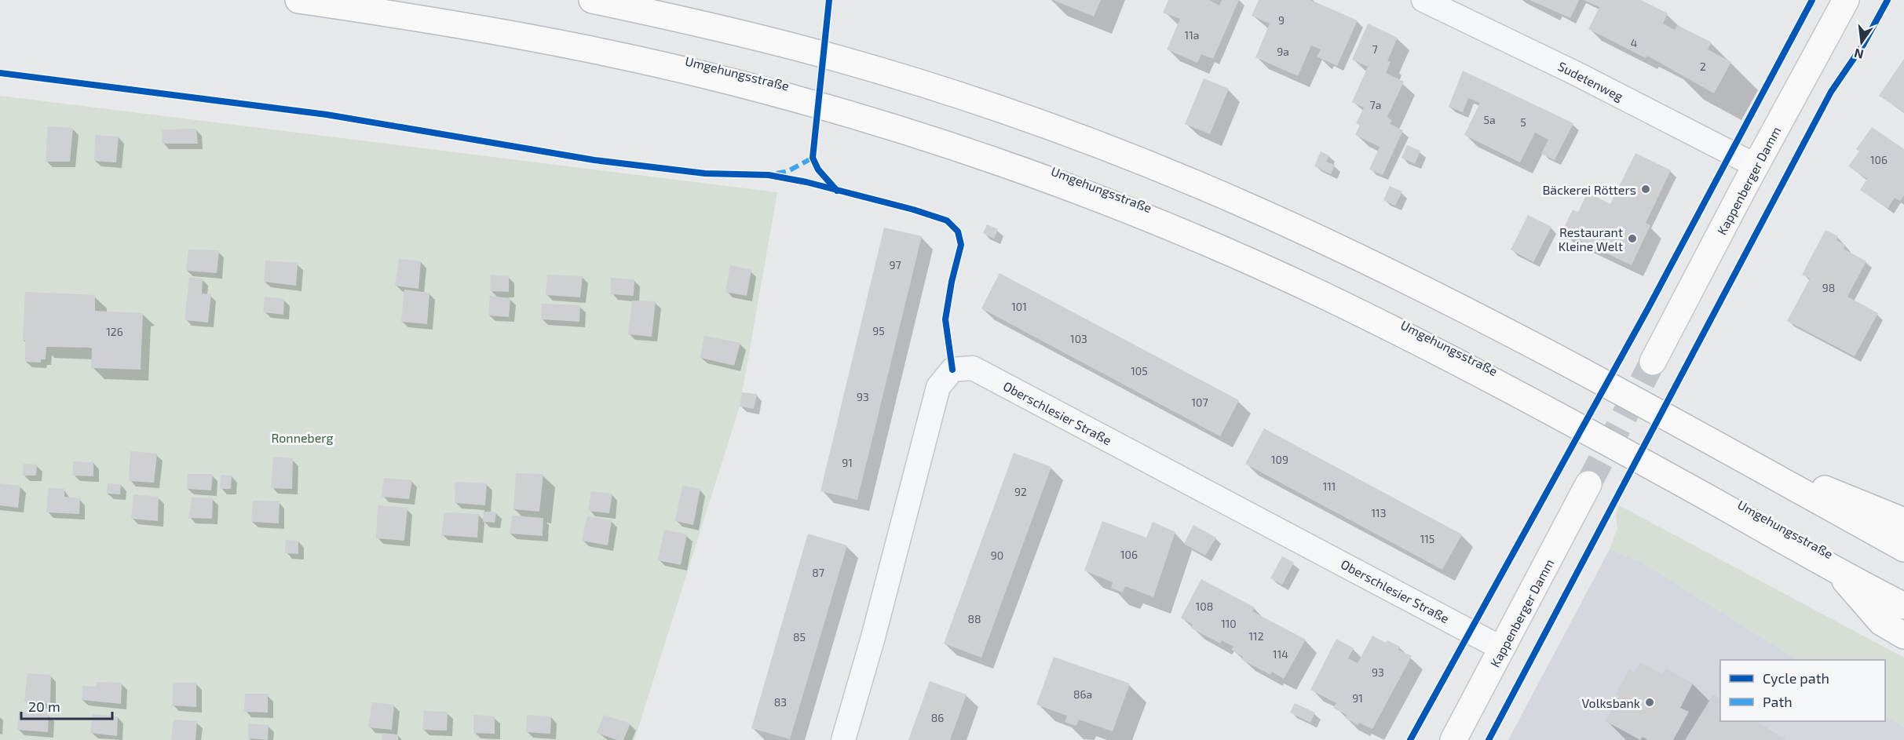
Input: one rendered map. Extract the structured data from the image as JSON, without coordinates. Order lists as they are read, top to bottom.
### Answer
{
  "streets": {
    "main road": ["Umgehungsstraße", "Kappenberger Damm"],
    "street": ["Sudetenweg", "Oberschlesier Straße"]
  },
  "crossings": [
    ["Sudetenweg", "Kappenberger Damm"],
    ["Kappenberger Damm", "Oberschlesier Straße"]
  ],
  "parks": ["Ronneberg"],
  "places": ["Bäckerei Rötters", "Restaurant Kleine Welt", "Volksbank"],
  "house_numbers": [
    "9",
    "11a",
    "4",
    "7",
    "9a",
    "2",
    "7a",
    "5a",
    "5",
    "106",
    "97",
    "98",
    "101",
    "95",
    "126",
    "103",
    "105",
    "93",
    "107",
    "109",
    "91",
    "111",
    "92",
    "113",
    "115",
    "106",
    "90",
    "87",
    "108",
    "88",
    "110",
    "112",
    "85",
    "114",
    "93",
    "86a",
    "91",
    "83",
    "86"
  ],
  "legend": ["Cycle path", "Path"],
  "scale_bar": "20 m",
  "north": "bottom"
}
